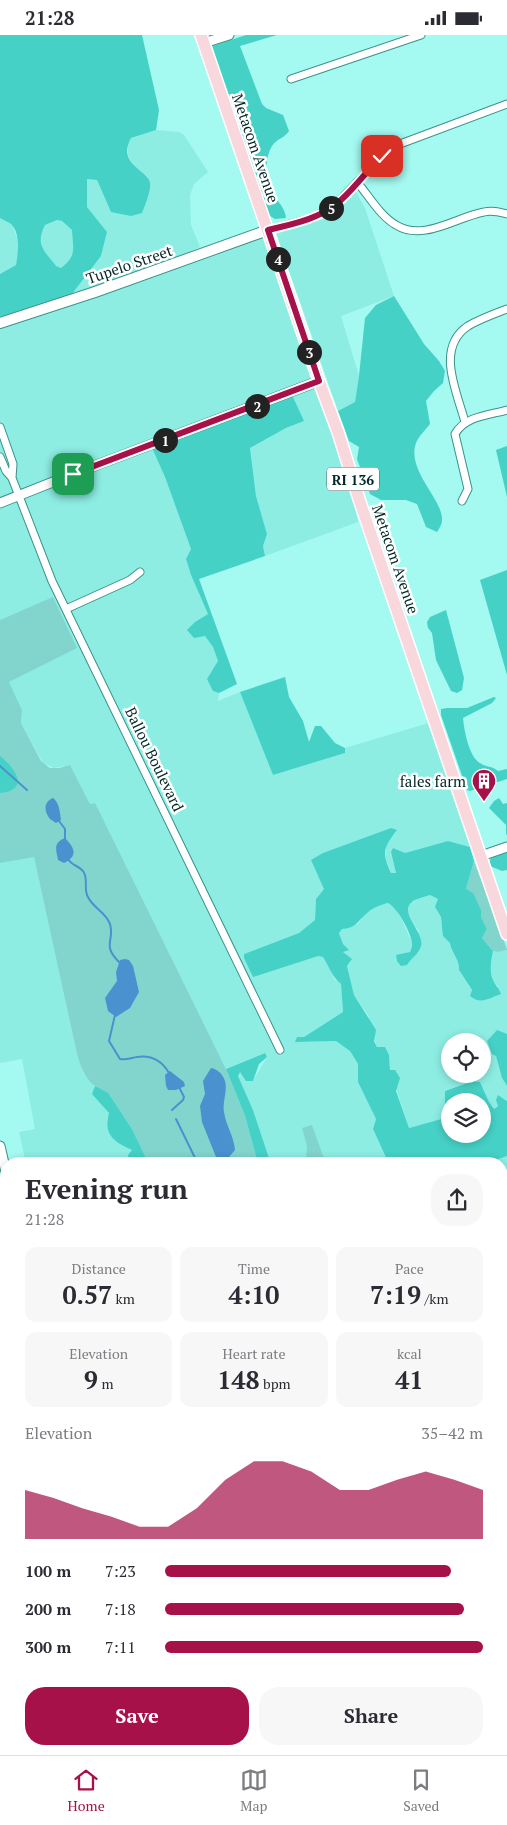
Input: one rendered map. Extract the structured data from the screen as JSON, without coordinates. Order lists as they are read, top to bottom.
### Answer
{
  "streets": {
    "main road": ["Metacom Avenue", "Tupelo Street", "RI 136"],
    "street": ["Ballou Boulevard"]
  },
  "crossings": [
    ["Metacom Avenue", "Tupelo Street"]
  ],
  "places": {
    "building": ["fales farm"]
  },
  "page": {
    "status": "21:28",
    "pins": [
      "5",
      "4",
      "3",
      "2",
      "1"
    ],
    "heading": ["Evening run", "21:28"],
    "stats": [
      ["Distance", "0.57 km"],
      ["Time", "4:10"],
      ["Pace", "7:19 /km"],
      ["Elevation", "9 m"],
      ["Heart rate", "148 bpm"],
      ["kcal", "41"]
    ],
    "chart": ["Elevation", "35–42 m"],
    "list": [
      {
        "name": "100 m",
        "note": "7:23"
      },
      {
        "name": "200 m",
        "note": "7:18"
      },
      {
        "name": "300 m",
        "note": "7:11"
      }
    ],
    "buttons": ["Save", "Share"],
    "tabs": ["Home", "Map", "Saved"]
  }
}
